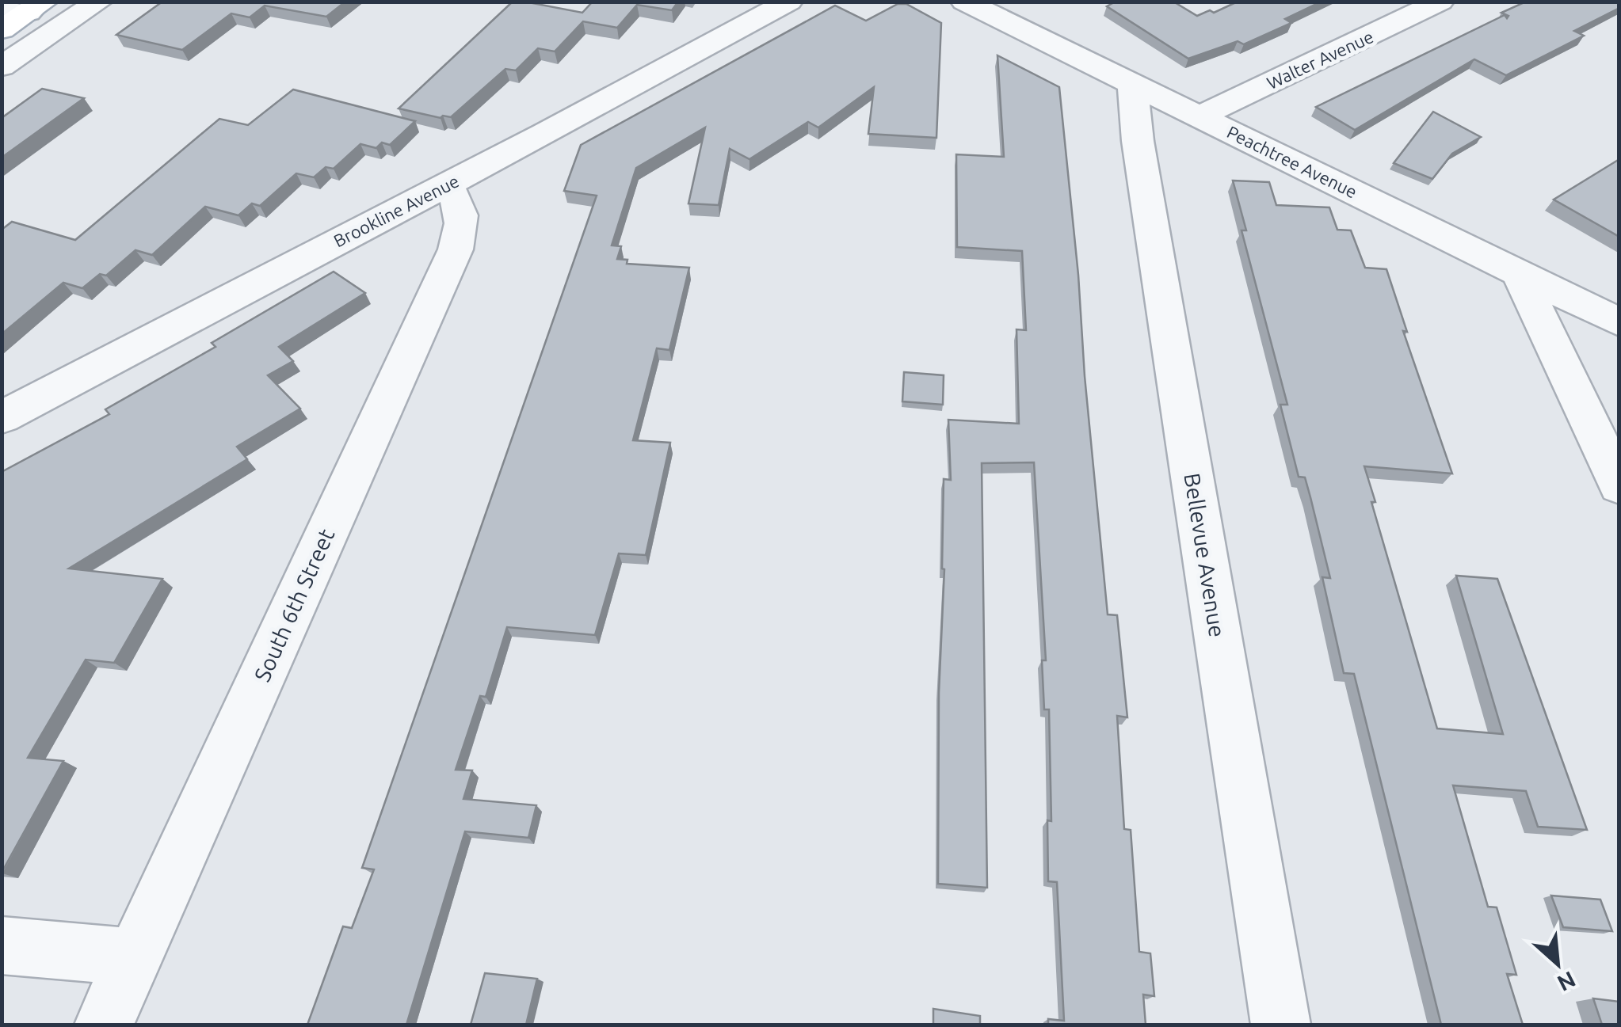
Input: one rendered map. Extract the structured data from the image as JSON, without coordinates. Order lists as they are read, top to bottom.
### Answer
{
  "streets": {
    "street": [
      "Walter Avenue",
      "Peachtree Avenue",
      "Brookline Avenue",
      "Bellevue Avenue",
      "South 6th Street"
    ]
  },
  "crossings": [
    ["Walter Avenue", "Peachtree Avenue"],
    ["Peachtree Avenue", "Bellevue Avenue"],
    ["Brookline Avenue", "South 6th Street"]
  ],
  "north": "bottom right"
}
